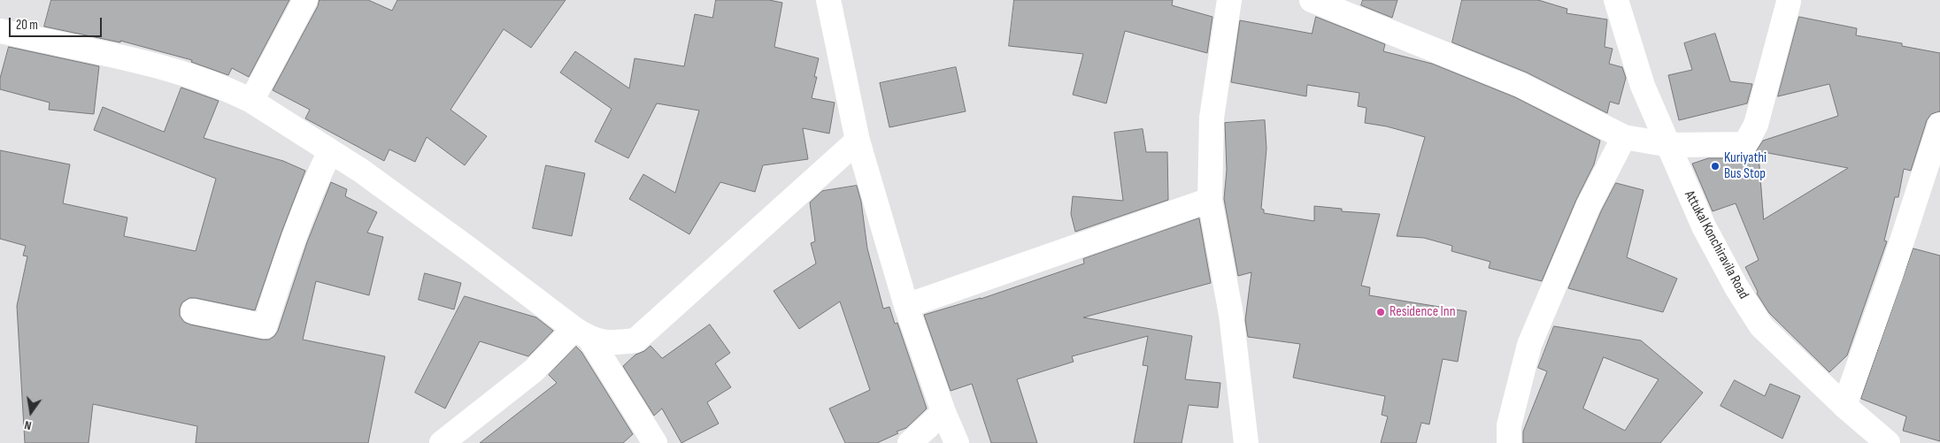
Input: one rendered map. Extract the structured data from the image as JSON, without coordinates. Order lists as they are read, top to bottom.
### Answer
{
  "streets": {
    "street": ["Attukal Konchiravila Road"]
  },
  "places": ["Kuriyathi Bus Stop", "Residence Inn"],
  "scale_bar": "20 m",
  "north": "bottom"
}
